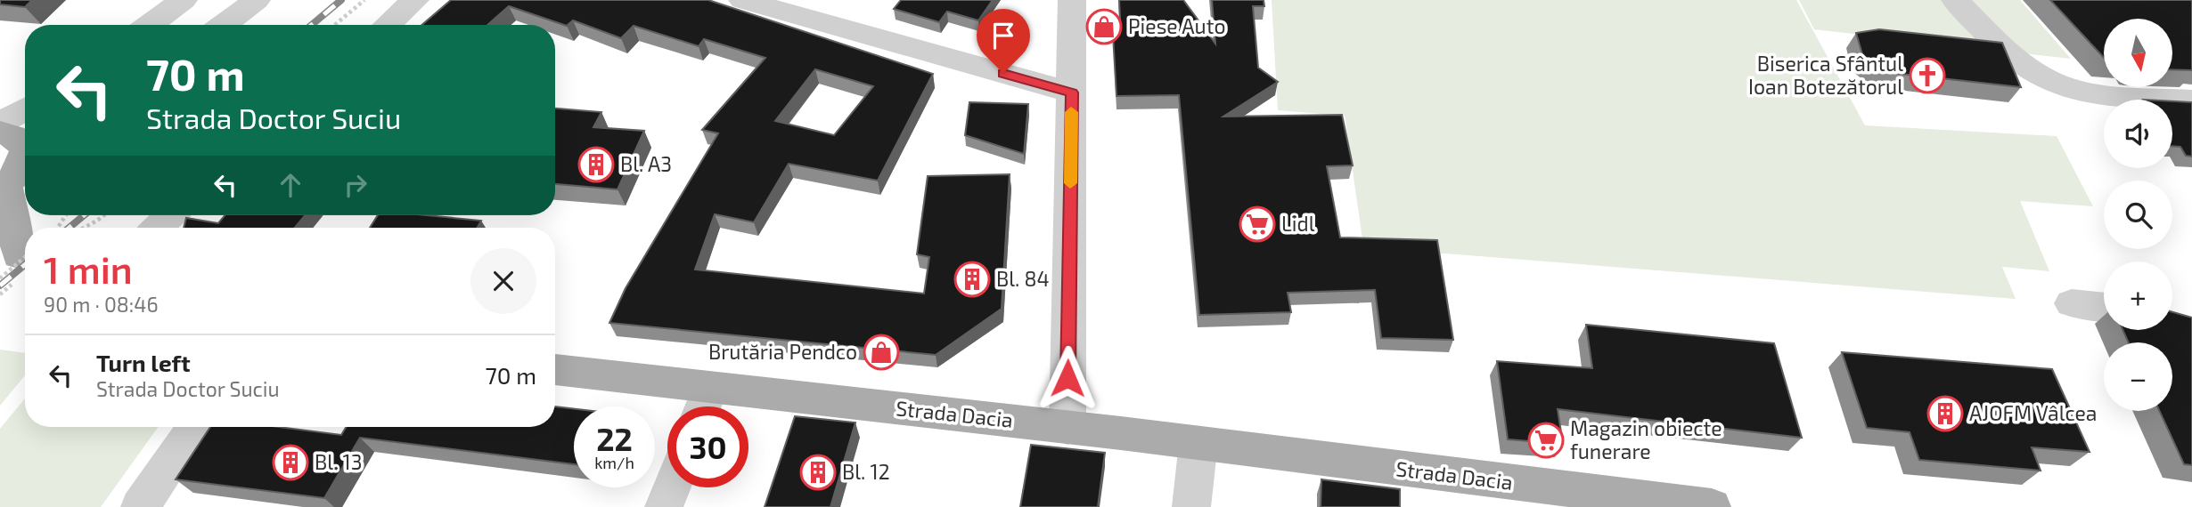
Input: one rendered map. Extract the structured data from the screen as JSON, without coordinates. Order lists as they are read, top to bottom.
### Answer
{
  "streets": {
    "main road": ["Strada Dacia"]
  },
  "places": {
    "shop": ["Piese Auto", "Brutăria Pendco"],
    "church": ["Biserica Sfântul Ioan Botezătorul"],
    "building": [
      "Bl. A3",
      "Bl. 84",
      "AJOFM Vâlcea",
      "Bl. 13",
      "Bl. 12"
    ],
    "supermarket": ["Lidl", "Magazin obiecte funerare"]
  },
  "north": "bottom",
  "page": {
    "map_buttons": ["+", "−"],
    "turn": ["70 m", "Strada Doctor Suciu"],
    "heading": ["1 min", "90 m · 08:46"],
    "list": [
      {
        "name": "Turn left",
        "note": "Strada Doctor Suciu",
        "value": "70 m"
      }
    ],
    "speed": "22 km/h",
    "limit": "30"
  }
}
